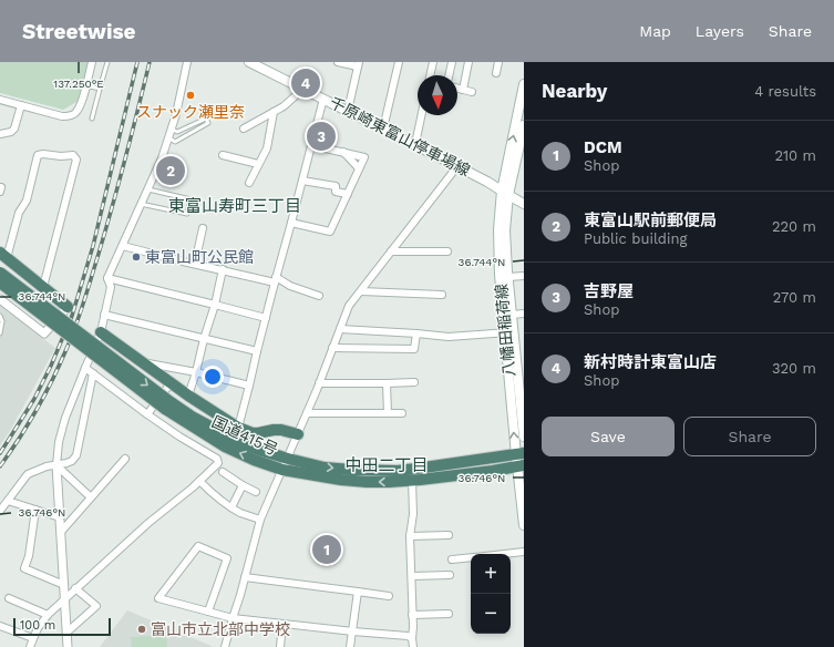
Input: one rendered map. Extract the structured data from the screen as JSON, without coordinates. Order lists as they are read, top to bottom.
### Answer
{
  "streets": {
    "highway": ["国道415号"],
    "main road": ["千原崎東富山停車場線", "八幡田稲荷線"]
  },
  "crossings": [
    ["千原崎東富山停車場線", "八幡田稲荷線"],
    ["八幡田稲荷線", "国道415号"]
  ],
  "districts": ["東富山寿町三丁目", "中田二丁目"],
  "places": ["スナック瀬里奈", "東富山町公民館", "富山市立北部中学校"],
  "scale_bar": "100 m",
  "north": "bottom",
  "page": {
    "header": "Streetwise",
    "nav": ["Map", "Layers", "Share"],
    "heading": ["Nearby", "4 results"],
    "pins": [
      "4",
      "3",
      "2",
      "1"
    ],
    "list": [
      {
        "mark": "1",
        "name": "DCM",
        "note": "Shop",
        "value": "210 m"
      },
      {
        "mark": "2",
        "name": "東富山駅前郵便局",
        "note": "Public building",
        "value": "220 m"
      },
      {
        "mark": "3",
        "name": "吉野屋",
        "note": "Shop",
        "value": "270 m"
      },
      {
        "mark": "4",
        "name": "新村時計東富山店",
        "note": "Shop",
        "value": "320 m"
      }
    ],
    "buttons": ["Save", "Share"],
    "map_buttons": ["+", "−"],
    "scale": "100 m"
  },
  "coordinates": ["137.250°E", "36.744°N", "36.746°N"]
}
